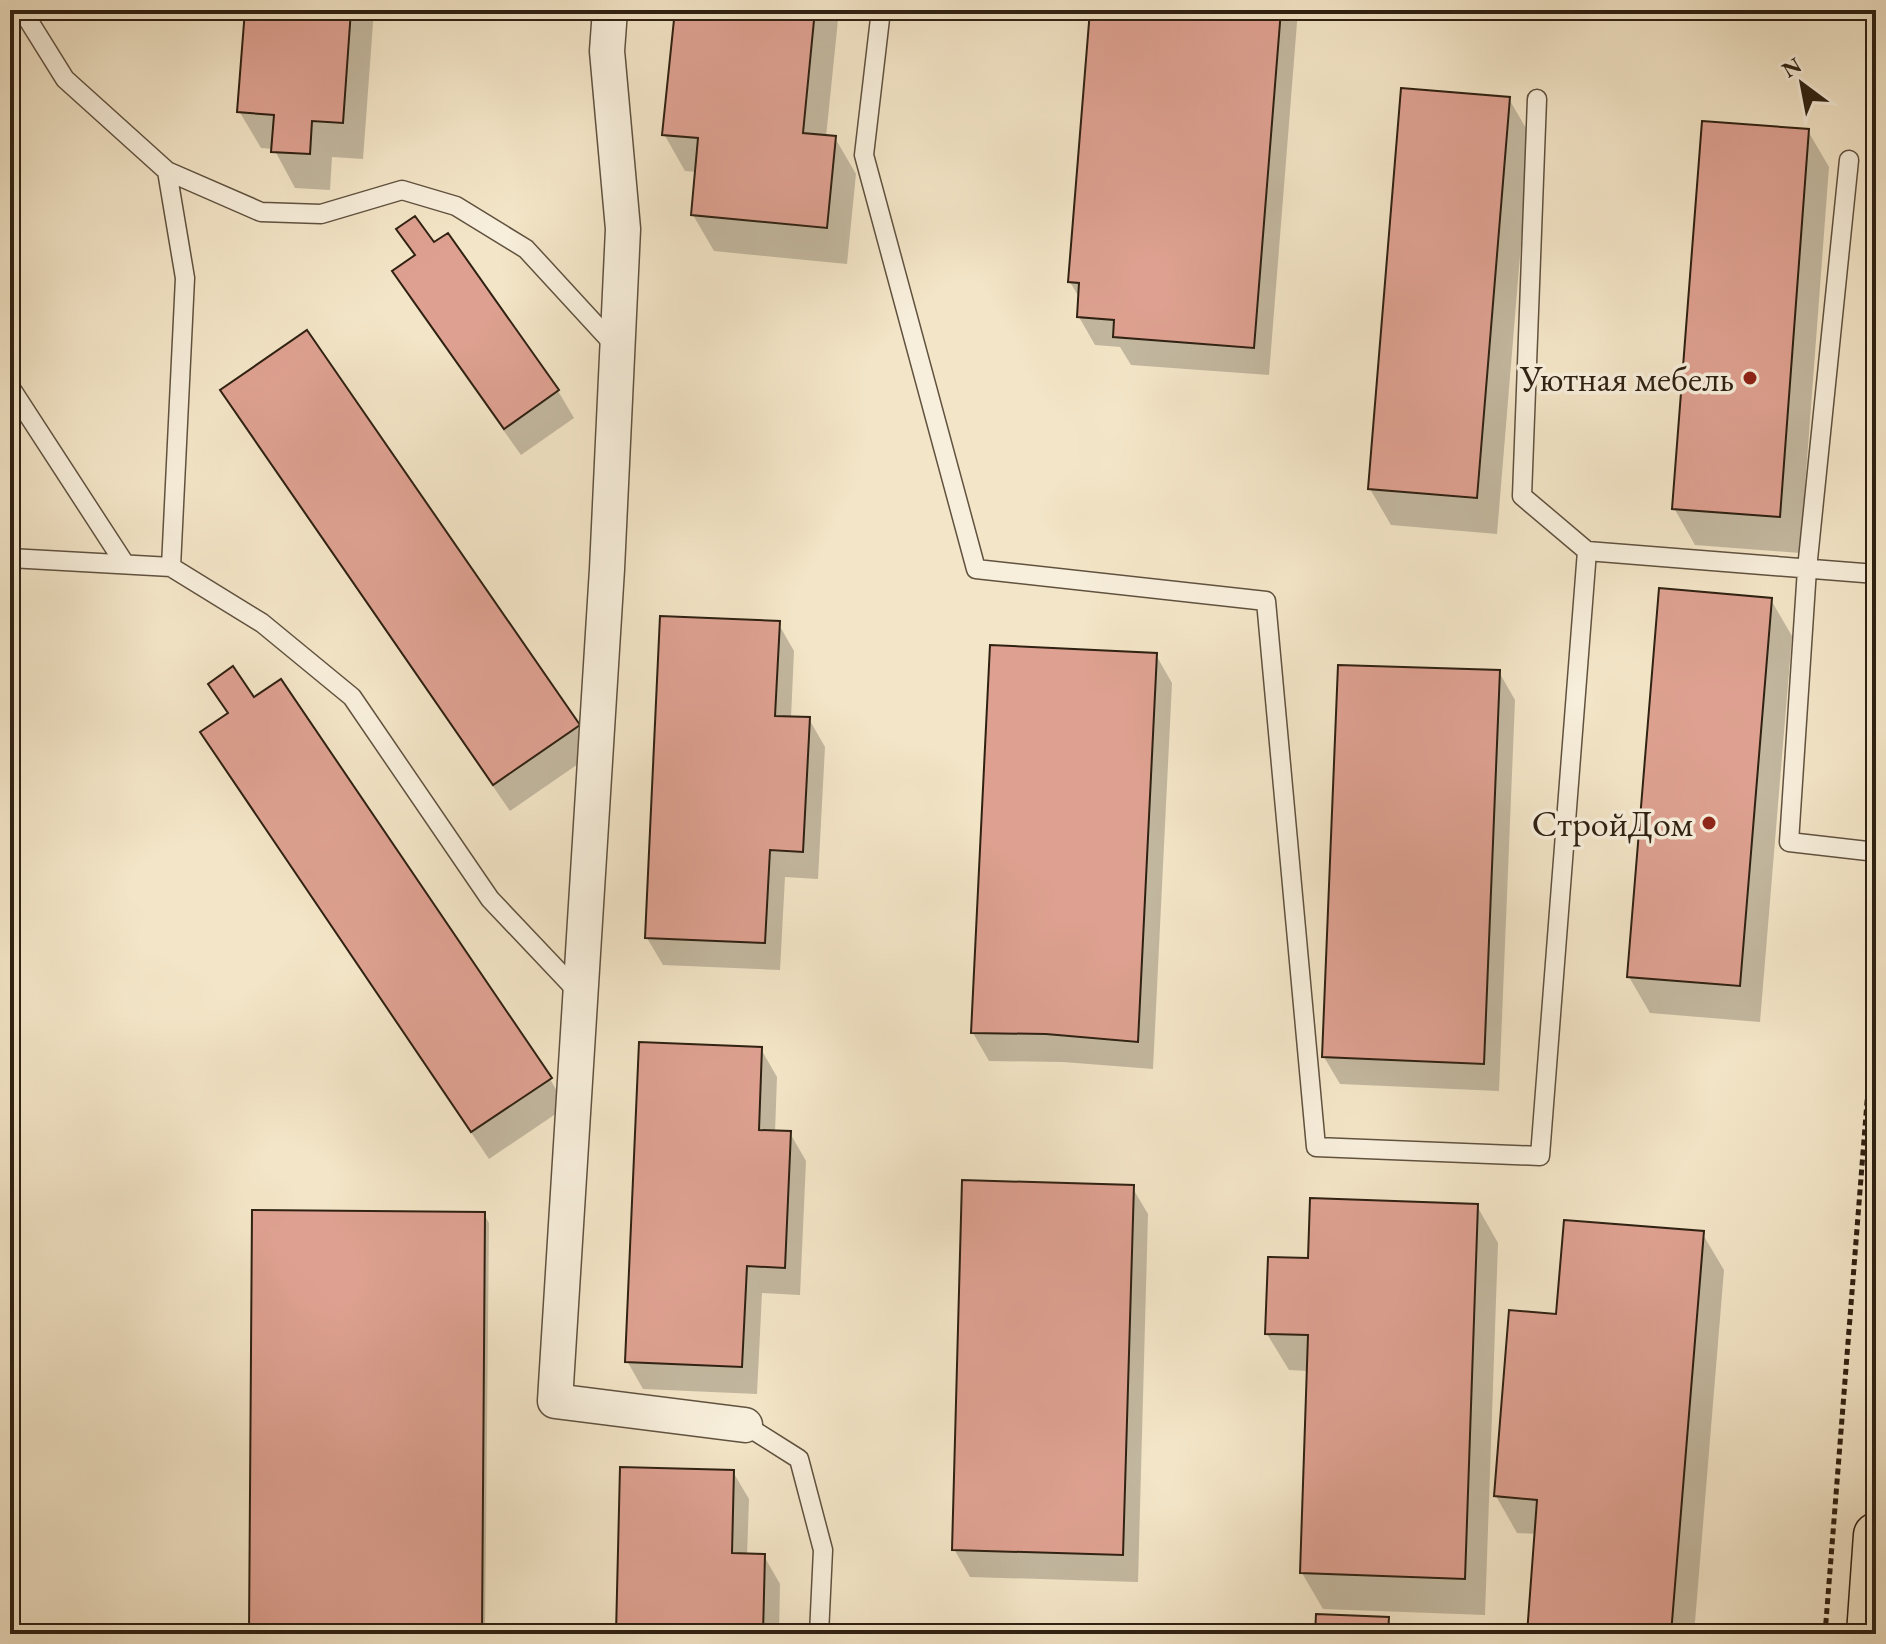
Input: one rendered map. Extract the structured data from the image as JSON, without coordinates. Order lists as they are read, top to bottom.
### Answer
{
  "places": ["Уютная мебель", "СтройДом"],
  "north": "top left"
}
